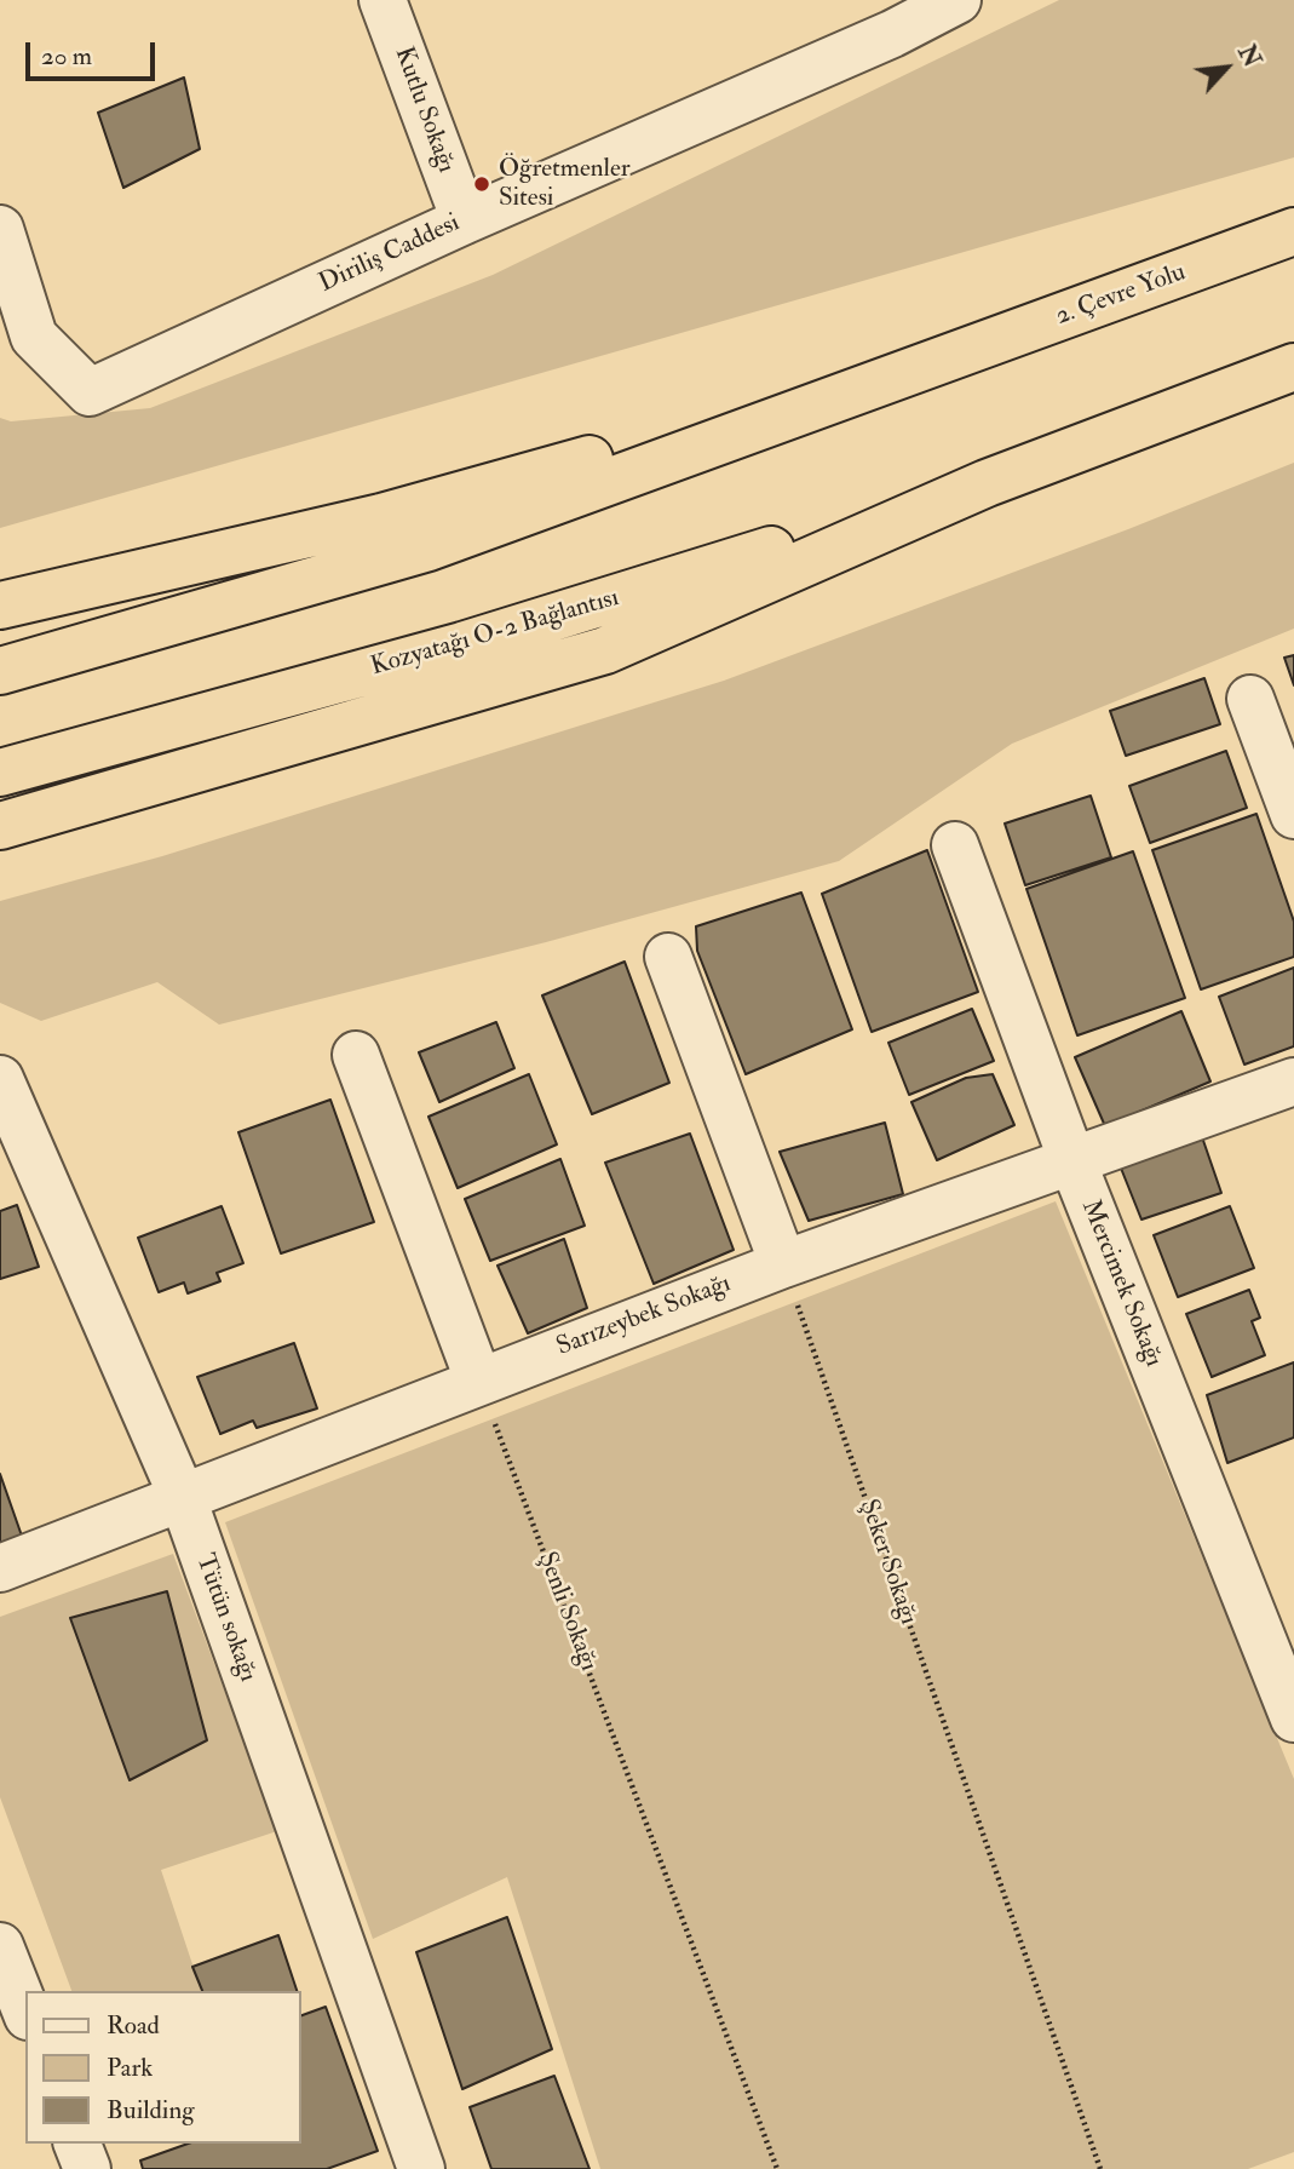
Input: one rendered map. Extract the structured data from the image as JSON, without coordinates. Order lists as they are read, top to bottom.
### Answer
{
  "streets": {
    "highway": ["2. Çevre Yolu", "Kozyatağı O-2 Bağlantısı"],
    "street": [
      "Kutlu Sokağı",
      "Diriliş Caddesi",
      "Mercimek Sokağı",
      "Sarızeybek Sokağı",
      "Tütün sokağı"
    ],
    "path": ["Şeker Sokağı", "Şenli Sokağı"]
  },
  "crossings": [
    ["Kutlu Sokağı", "Diriliş Caddesi"],
    ["Mercimek Sokağı", "Sarızeybek Sokağı"],
    ["Sarızeybek Sokağı", "Şeker Sokağı"],
    ["Sarızeybek Sokağı", "Şenli Sokağı"],
    ["Sarızeybek Sokağı", "Tütün sokağı"]
  ],
  "places": ["Öğretmenler Sitesi"],
  "legend": ["Road", "Park", "Building"],
  "scale_bar": "20 m",
  "north": "top right"
}
